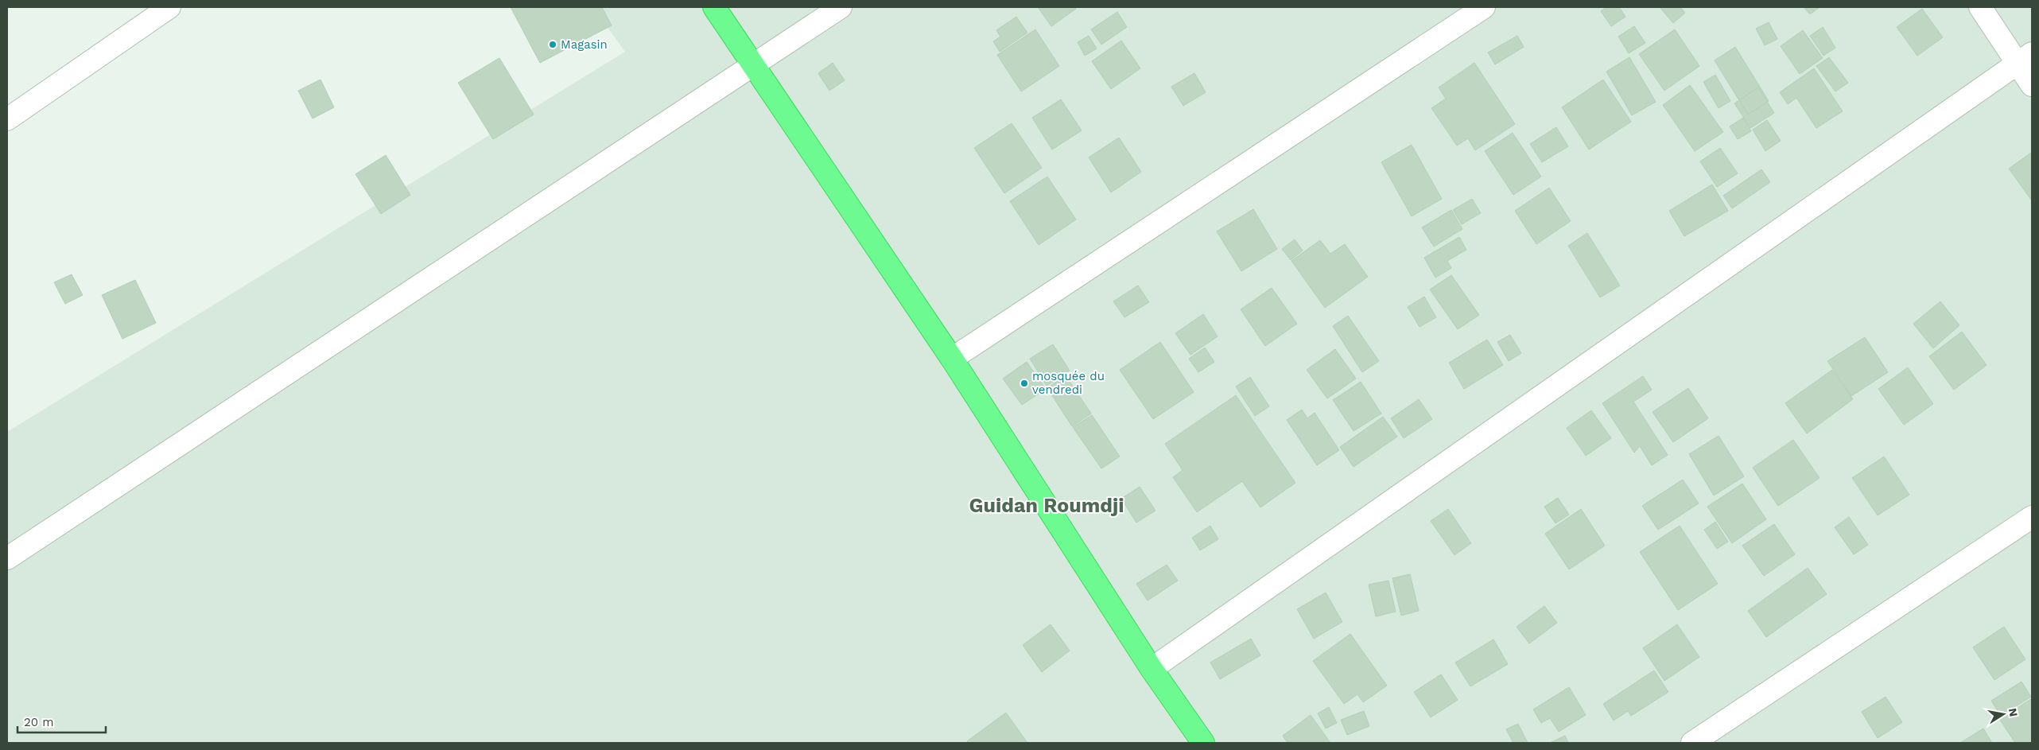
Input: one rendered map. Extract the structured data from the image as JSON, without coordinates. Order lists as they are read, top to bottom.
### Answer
{
  "districts": ["Guidan Roumdji"],
  "places": ["Magasin", "mosquée du vendredi"],
  "scale_bar": "20 m",
  "north": "right"
}
